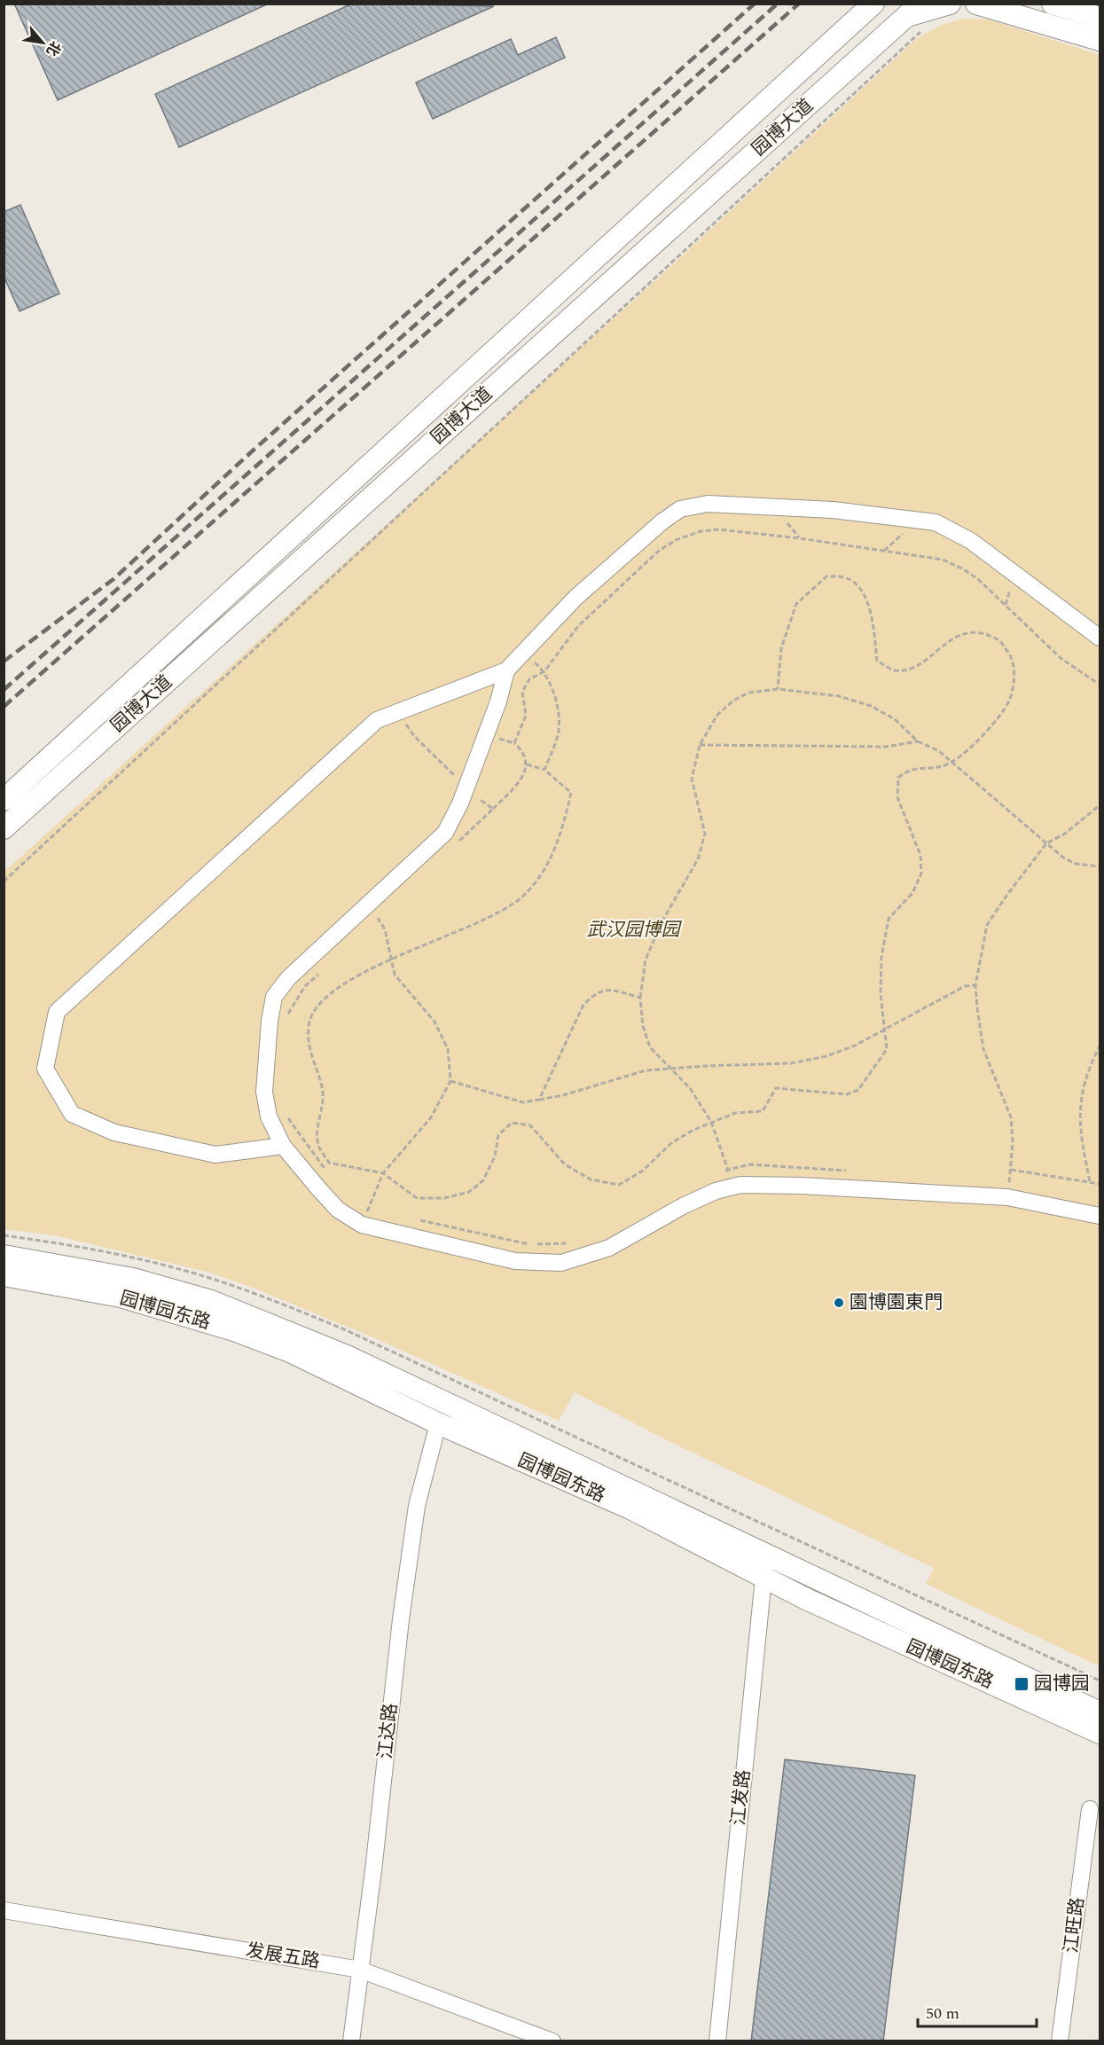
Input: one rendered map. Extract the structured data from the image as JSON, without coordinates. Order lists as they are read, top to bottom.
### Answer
{
  "streets": {
    "main road": ["园博大道", "园博园东路"],
    "street": [
      "江达路",
      "江发路",
      "江旺路",
      "发展五路"
    ]
  },
  "crossings": [
    ["园博园东路", "江达路"],
    ["园博园东路", "江发路"],
    ["江达路", "发展五路"]
  ],
  "parks": ["武汉园博园"],
  "places": {
    "other": ["園博園東門"],
    "transit": ["园博园"]
  },
  "scale_bar": "50 m",
  "north": "bottom right"
}
